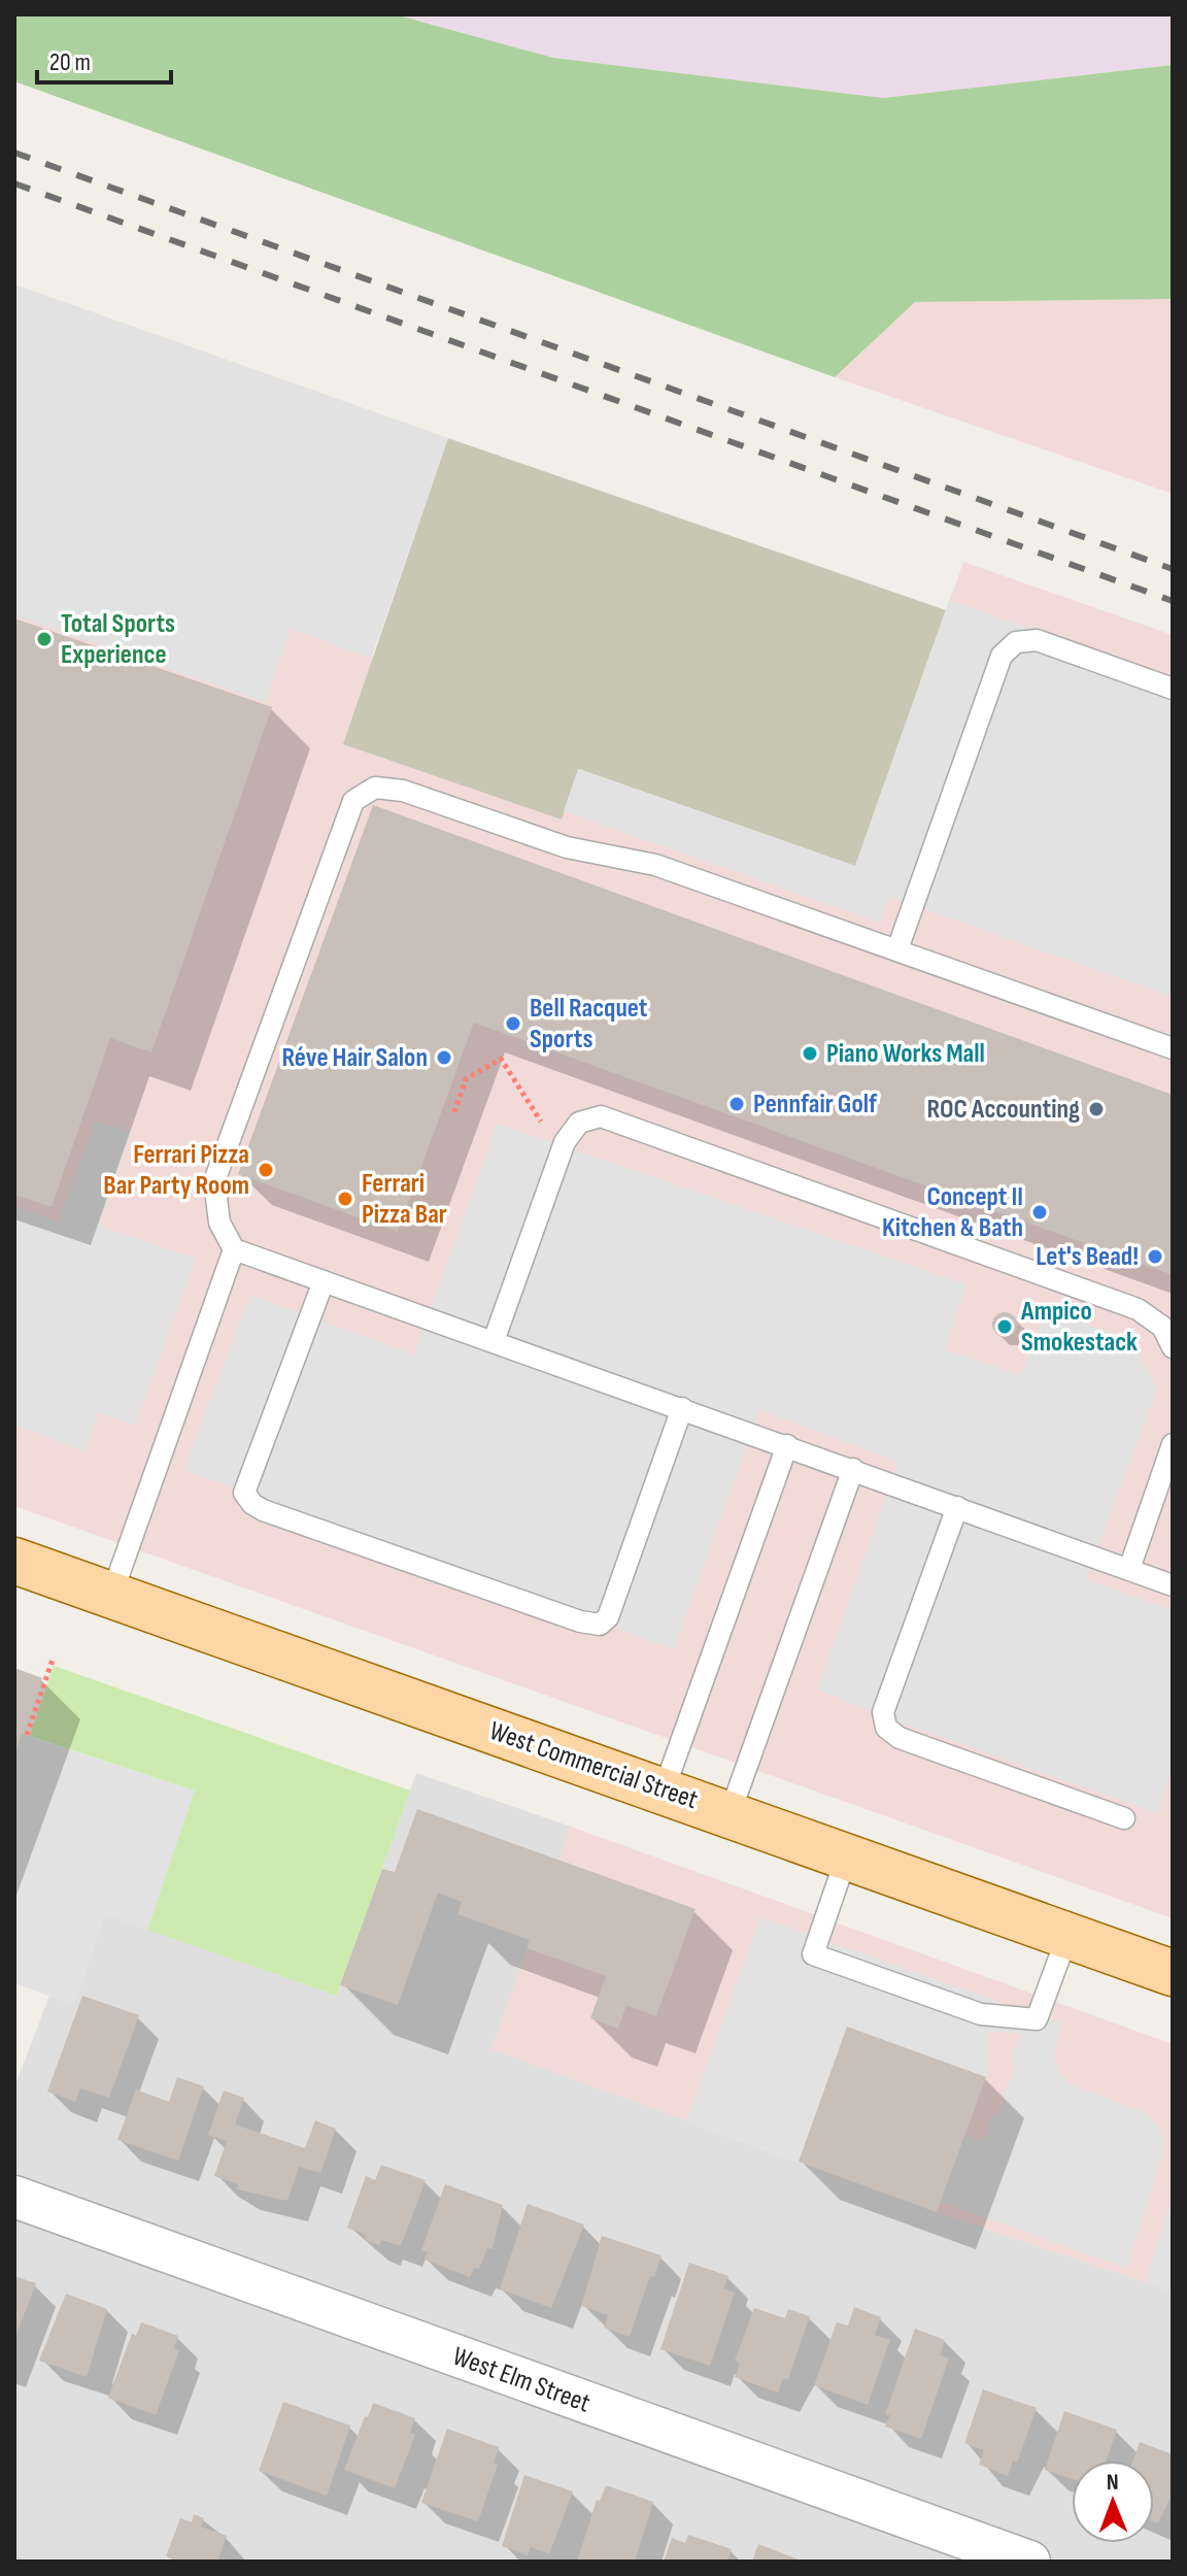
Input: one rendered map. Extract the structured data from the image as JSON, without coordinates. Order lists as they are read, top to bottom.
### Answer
{
  "streets": {
    "main road": ["West Commercial Street"],
    "street": ["West Elm Street"]
  },
  "places": [
    "Total Sports Experience",
    "Bell Racquet Sports",
    "Piano Works Mall",
    "Réve Hair Salon",
    "Pennfair Golf",
    "ROC Accounting",
    "Ferrari Pizza Bar Party Room",
    "Ferrari Pizza Bar",
    "Concept II Kitchen & Bath",
    "Let's Bead!",
    "Ampico Smokestack"
  ],
  "scale_bar": "20 m",
  "north": "top"
}
